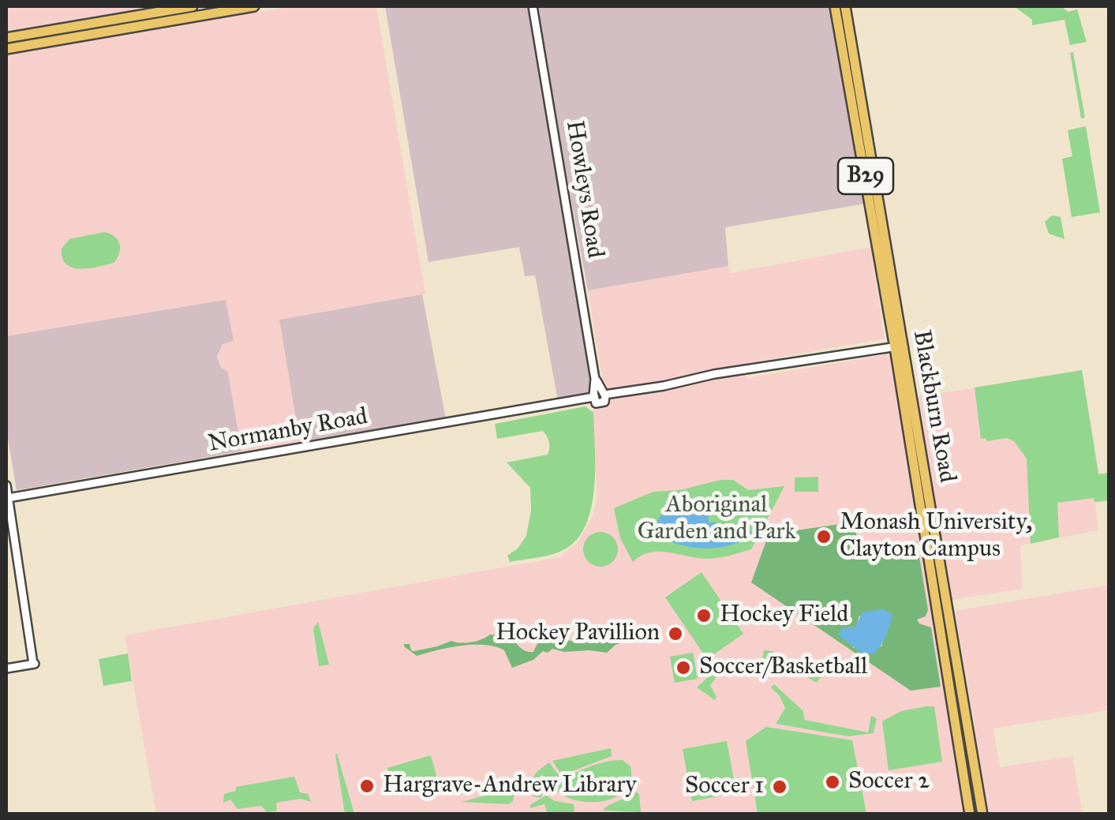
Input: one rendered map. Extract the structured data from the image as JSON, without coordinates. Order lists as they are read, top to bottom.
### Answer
{
  "streets": {
    "main road": ["B29", "Blackburn Road"],
    "street": ["Howleys Road", "Normanby Road"]
  },
  "crossings": [
    ["Howleys Road", "Normanby Road"]
  ],
  "parks": ["Aboriginal Garden and Park"],
  "places": [
    "Monash University, Clayton Campus",
    "Hockey Field",
    "Hockey Pavillion",
    "Soccer/Basketball",
    "Soccer 2",
    "Hargrave-Andrew Library",
    "Soccer 1"
  ]
}
